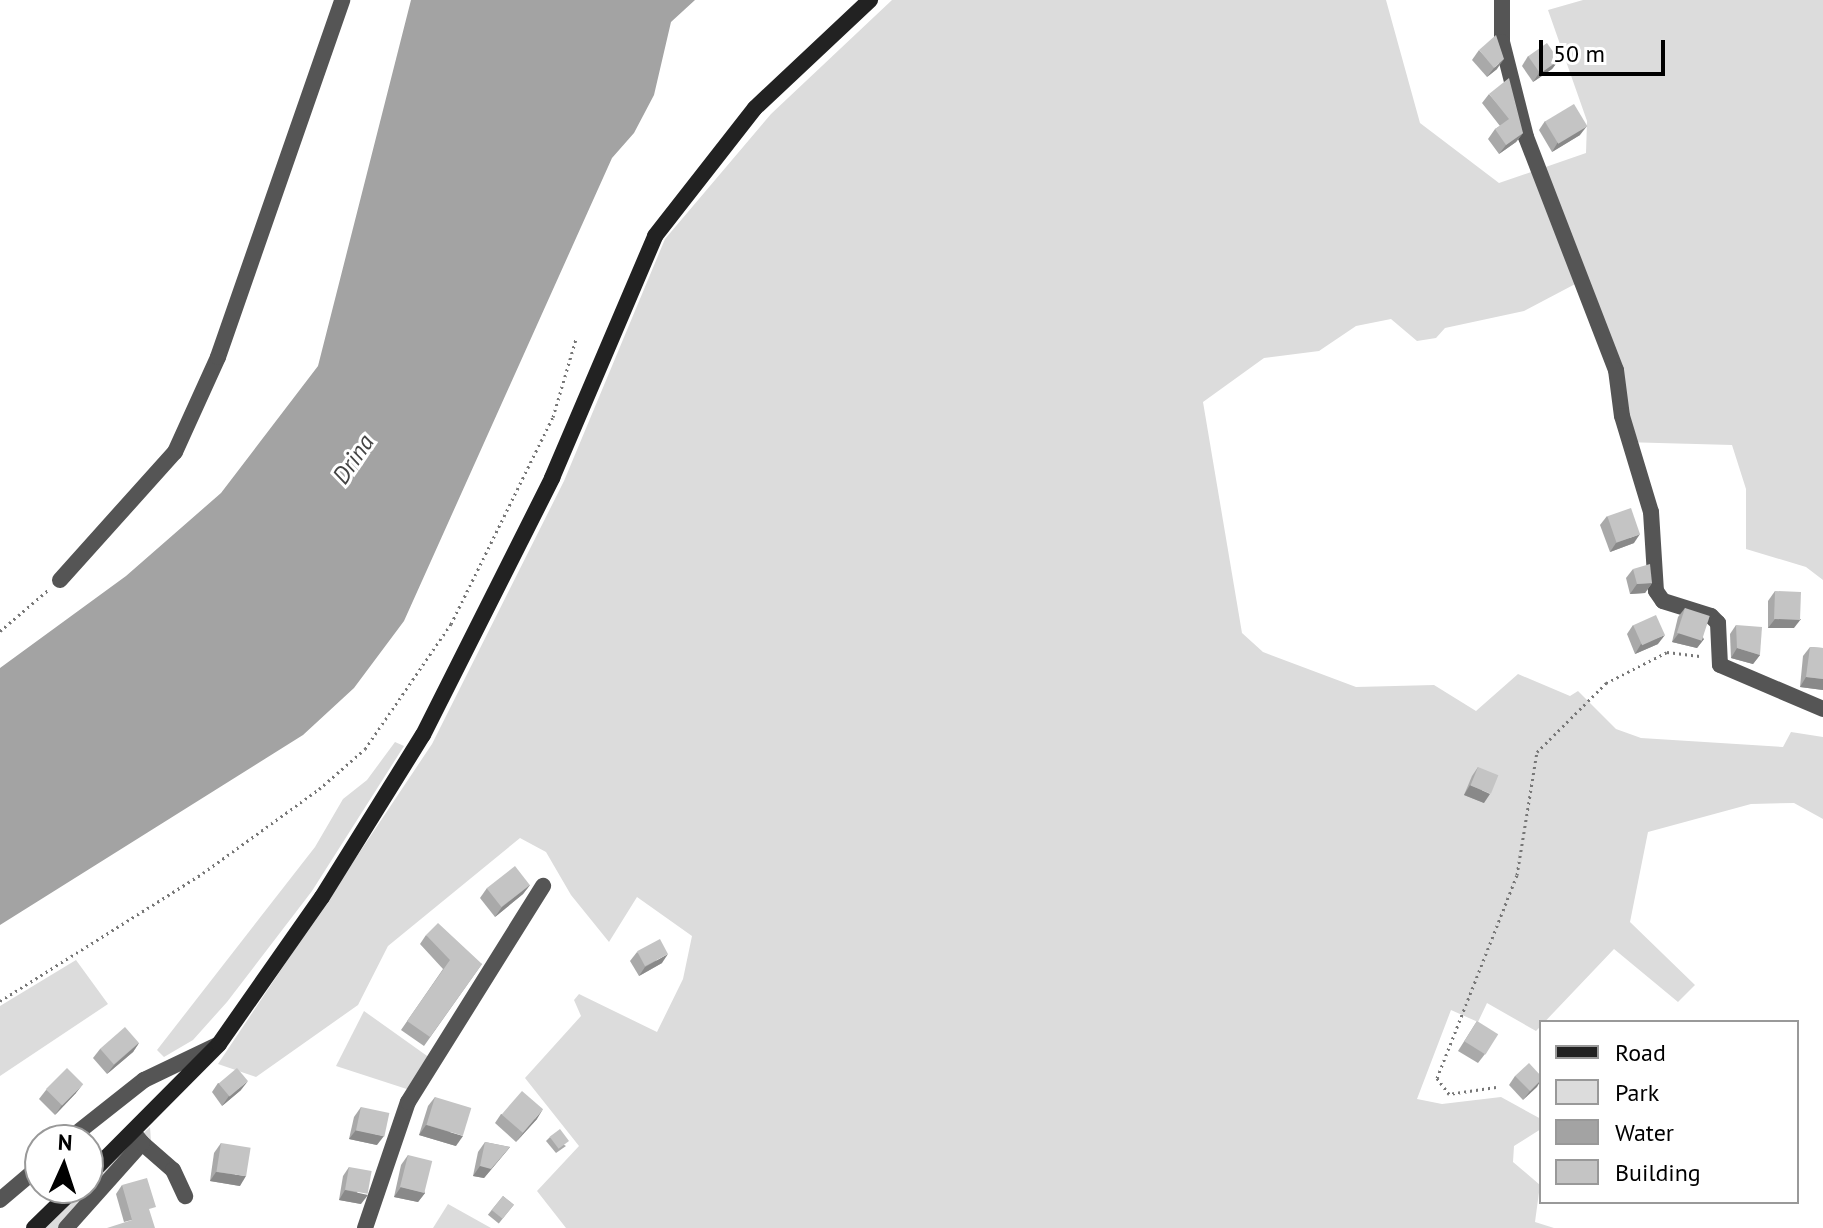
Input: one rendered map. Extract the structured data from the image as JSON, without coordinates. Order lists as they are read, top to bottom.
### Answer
{
  "water": ["Drina"],
  "legend": [
    "Road",
    "Park",
    "Water",
    "Building"
  ],
  "scale_bar": "50 m",
  "north": "top"
}
